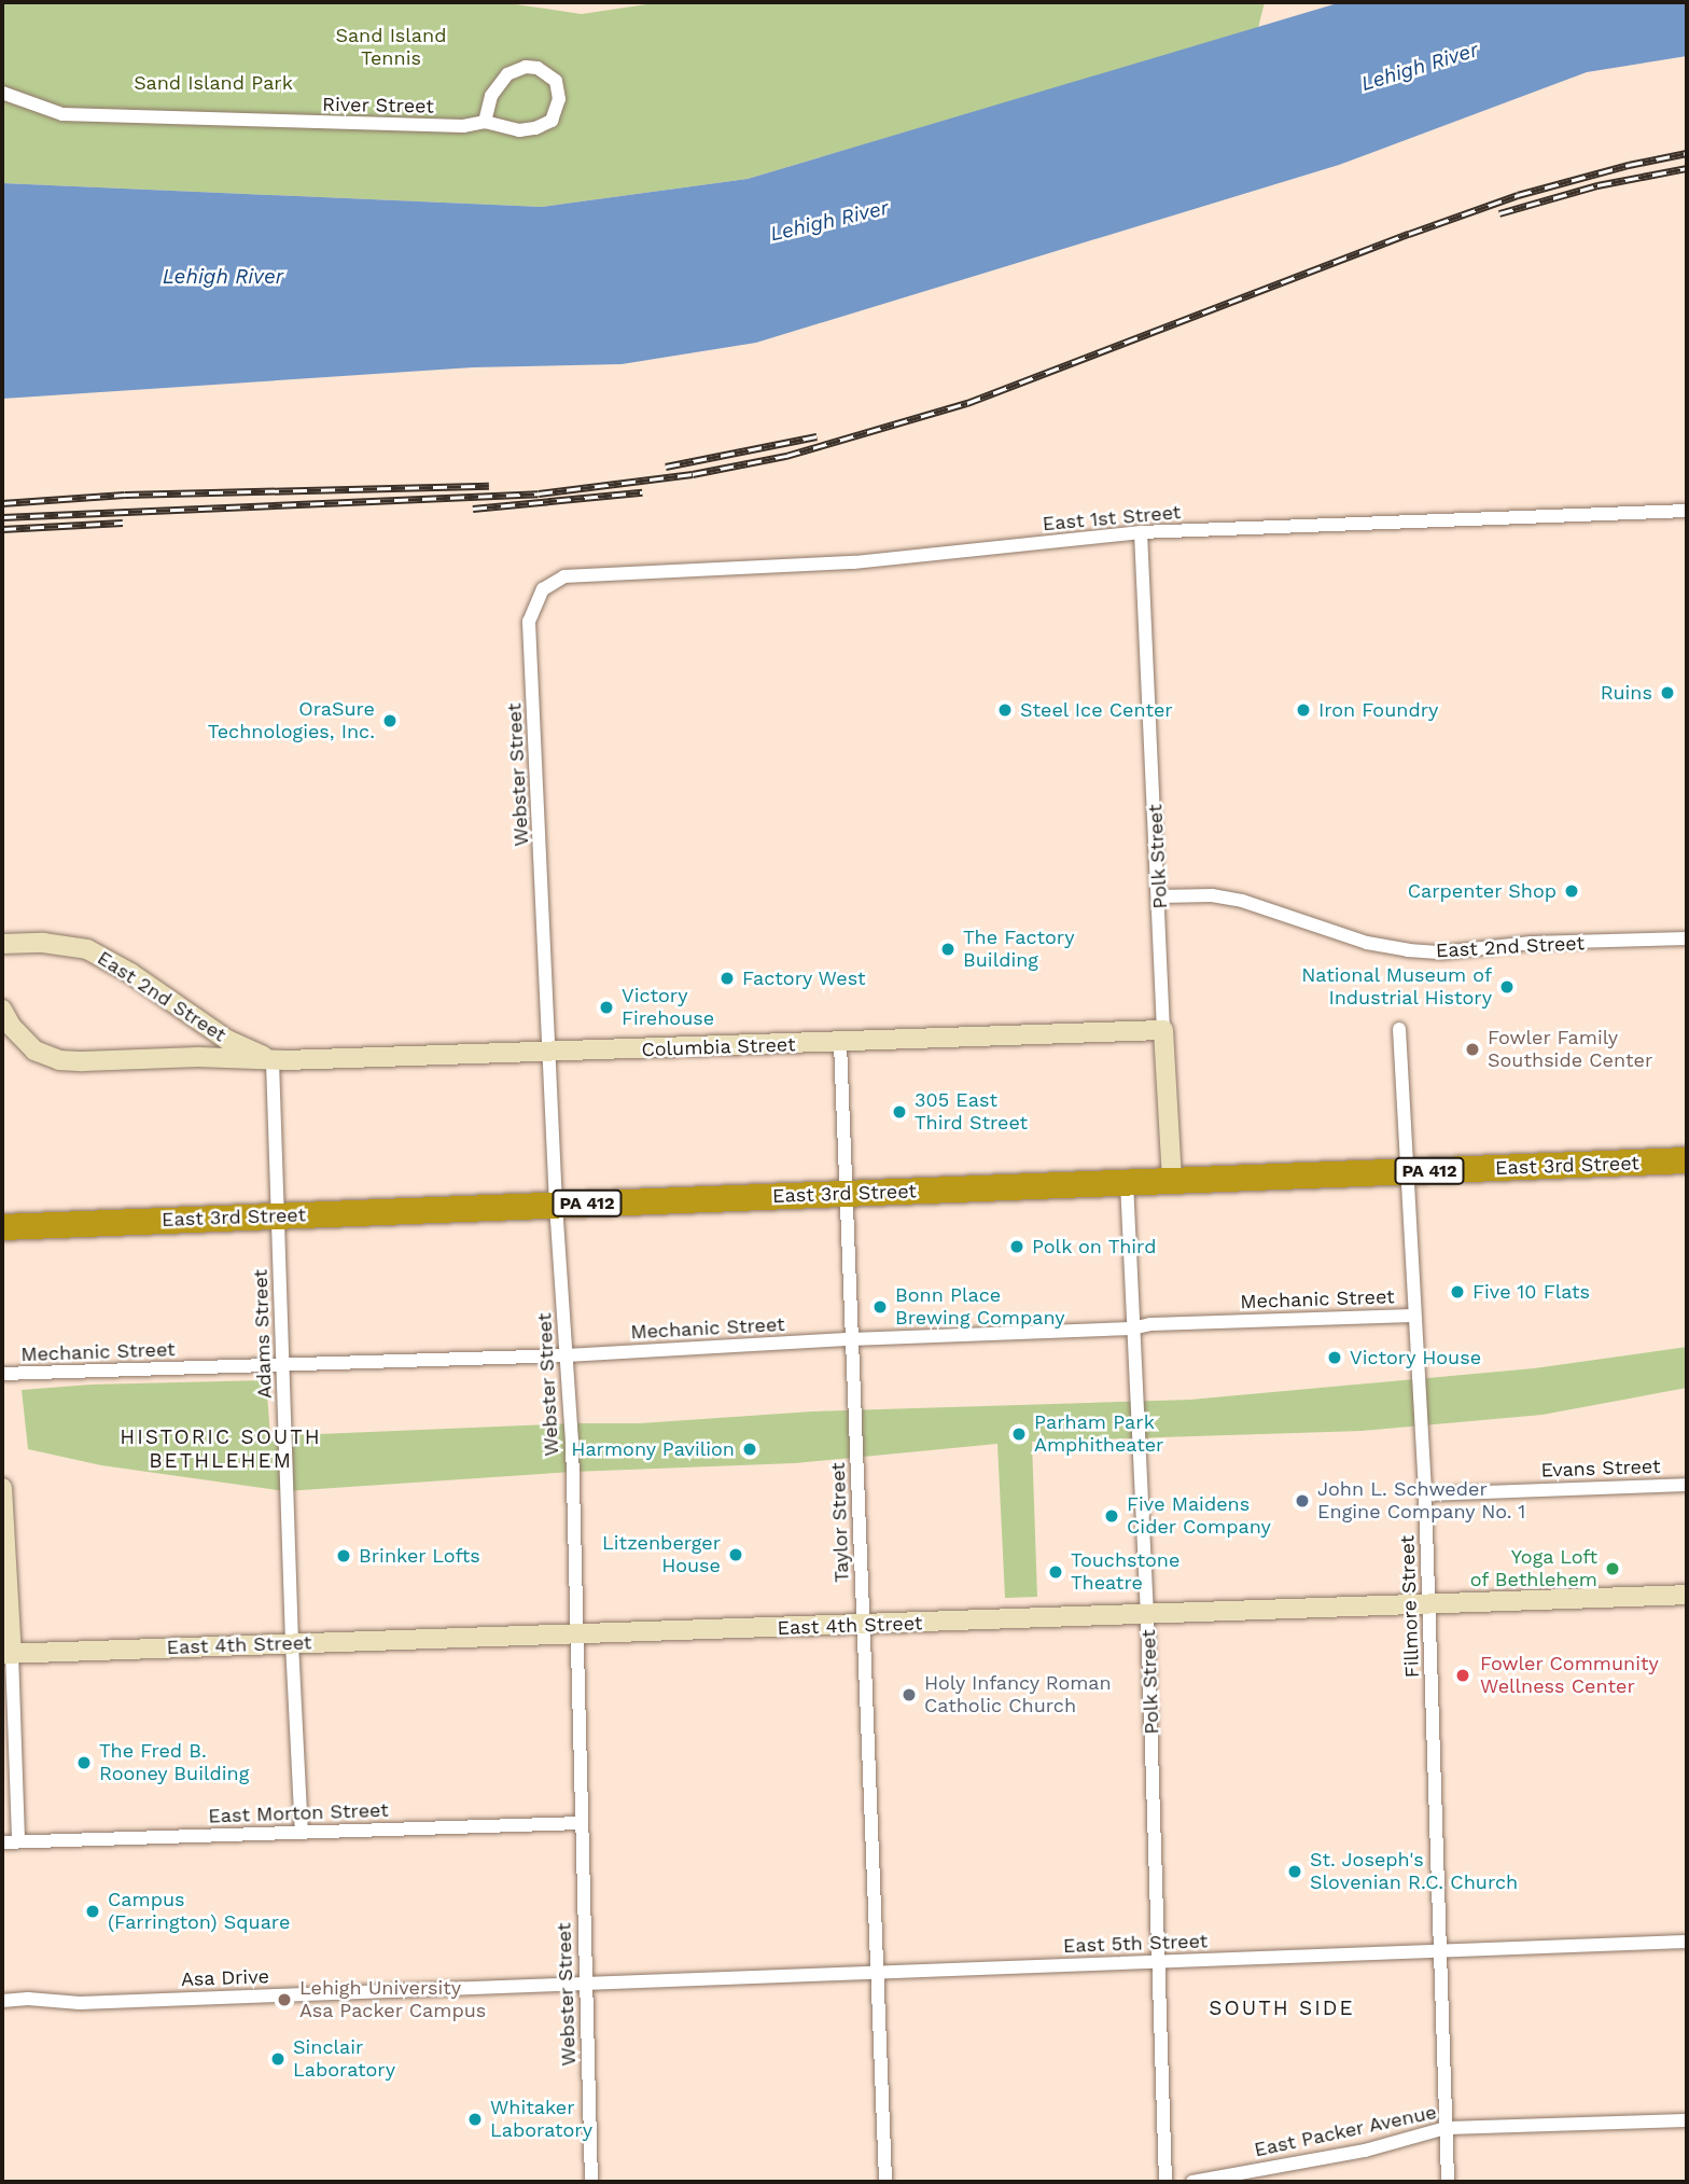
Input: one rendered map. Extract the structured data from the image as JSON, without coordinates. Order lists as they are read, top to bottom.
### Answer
{
  "streets": {
    "highway": ["East 3rd Street", "PA 412"],
    "main road": [
      "Polk Street",
      "East 2nd Street",
      "Columbia Street",
      "East 4th Street"
    ],
    "street": [
      "River Street",
      "East 1st Street",
      "Webster Street",
      "Mechanic Street",
      "Adams Street",
      "Evans Street",
      "Taylor Street",
      "Fillmore Street",
      "East Morton Street",
      "East 5th Street",
      "Asa Drive",
      "East Packer Avenue"
    ]
  },
  "crossings": [
    ["East 1st Street", "Webster Street"],
    ["East 1st Street", "Polk Street"],
    ["Webster Street", "Columbia Street"],
    ["Webster Street", "East 3rd Street"],
    ["Webster Street", "Mechanic Street"],
    ["Webster Street", "East 4th Street"],
    ["Webster Street", "East Morton Street"],
    ["Webster Street", "East 5th Street"],
    ["Webster Street", "Asa Drive"],
    ["Polk Street", "East 2nd Street"],
    ["Polk Street", "Columbia Street"],
    ["Polk Street", "East 3rd Street"],
    ["Polk Street", "Mechanic Street"],
    ["Polk Street", "East 4th Street"],
    ["Polk Street", "East 5th Street"],
    ["East 2nd Street", "Columbia Street"],
    ["East 2nd Street", "Adams Street"],
    ["Columbia Street", "Adams Street"],
    ["Columbia Street", "Taylor Street"],
    ["East 3rd Street", "Adams Street"],
    ["East 3rd Street", "Taylor Street"],
    ["East 3rd Street", "Fillmore Street"],
    ["Mechanic Street", "Adams Street"],
    ["Mechanic Street", "Taylor Street"],
    ["Mechanic Street", "Fillmore Street"],
    ["Adams Street", "East 4th Street"],
    ["Adams Street", "East Morton Street"],
    ["Evans Street", "Fillmore Street"],
    ["Taylor Street", "East 4th Street"],
    ["Taylor Street", "East 5th Street"],
    ["Fillmore Street", "East 4th Street"],
    ["Fillmore Street", "East 5th Street"],
    ["Fillmore Street", "East Packer Avenue"],
    ["East 5th Street", "Asa Drive"]
  ],
  "districts": ["HISTORIC SOUTH BETHLEHEM", "SOUTH SIDE"],
  "water": ["Lehigh River"],
  "parks": ["Sand Island Tennis", "Sand Island Park"],
  "places": [
    "Ruins",
    "Steel Ice Center",
    "Iron Foundry",
    "OraSure Technologies, Inc.",
    "Carpenter Shop",
    "The Factory Building",
    "Factory West",
    "National Museum of Industrial History",
    "Victory Firehouse",
    "Fowler Family Southside Center",
    "305 East Third Street",
    "Polk on Third",
    "Five 10 Flats",
    "Bonn Place Brewing Company",
    "Victory House",
    "Parham Park Amphitheater",
    "Harmony Pavilion",
    "John L. Schweder Engine Company No. 1",
    "Five Maidens Cider Company",
    "Litzenberger House",
    "Brinker Lofts",
    "Yoga Loft of Bethlehem",
    "Touchstone Theatre",
    "Fowler Community Wellness Center",
    "Holy Infancy Roman Catholic Church",
    "The Fred B. Rooney Building",
    "St. Joseph's Slovenian R.C. Church",
    "Campus (Farrington) Square",
    "Lehigh University Asa Packer Campus",
    "Sinclair Laboratory",
    "Whitaker Laboratory"
  ]
}
